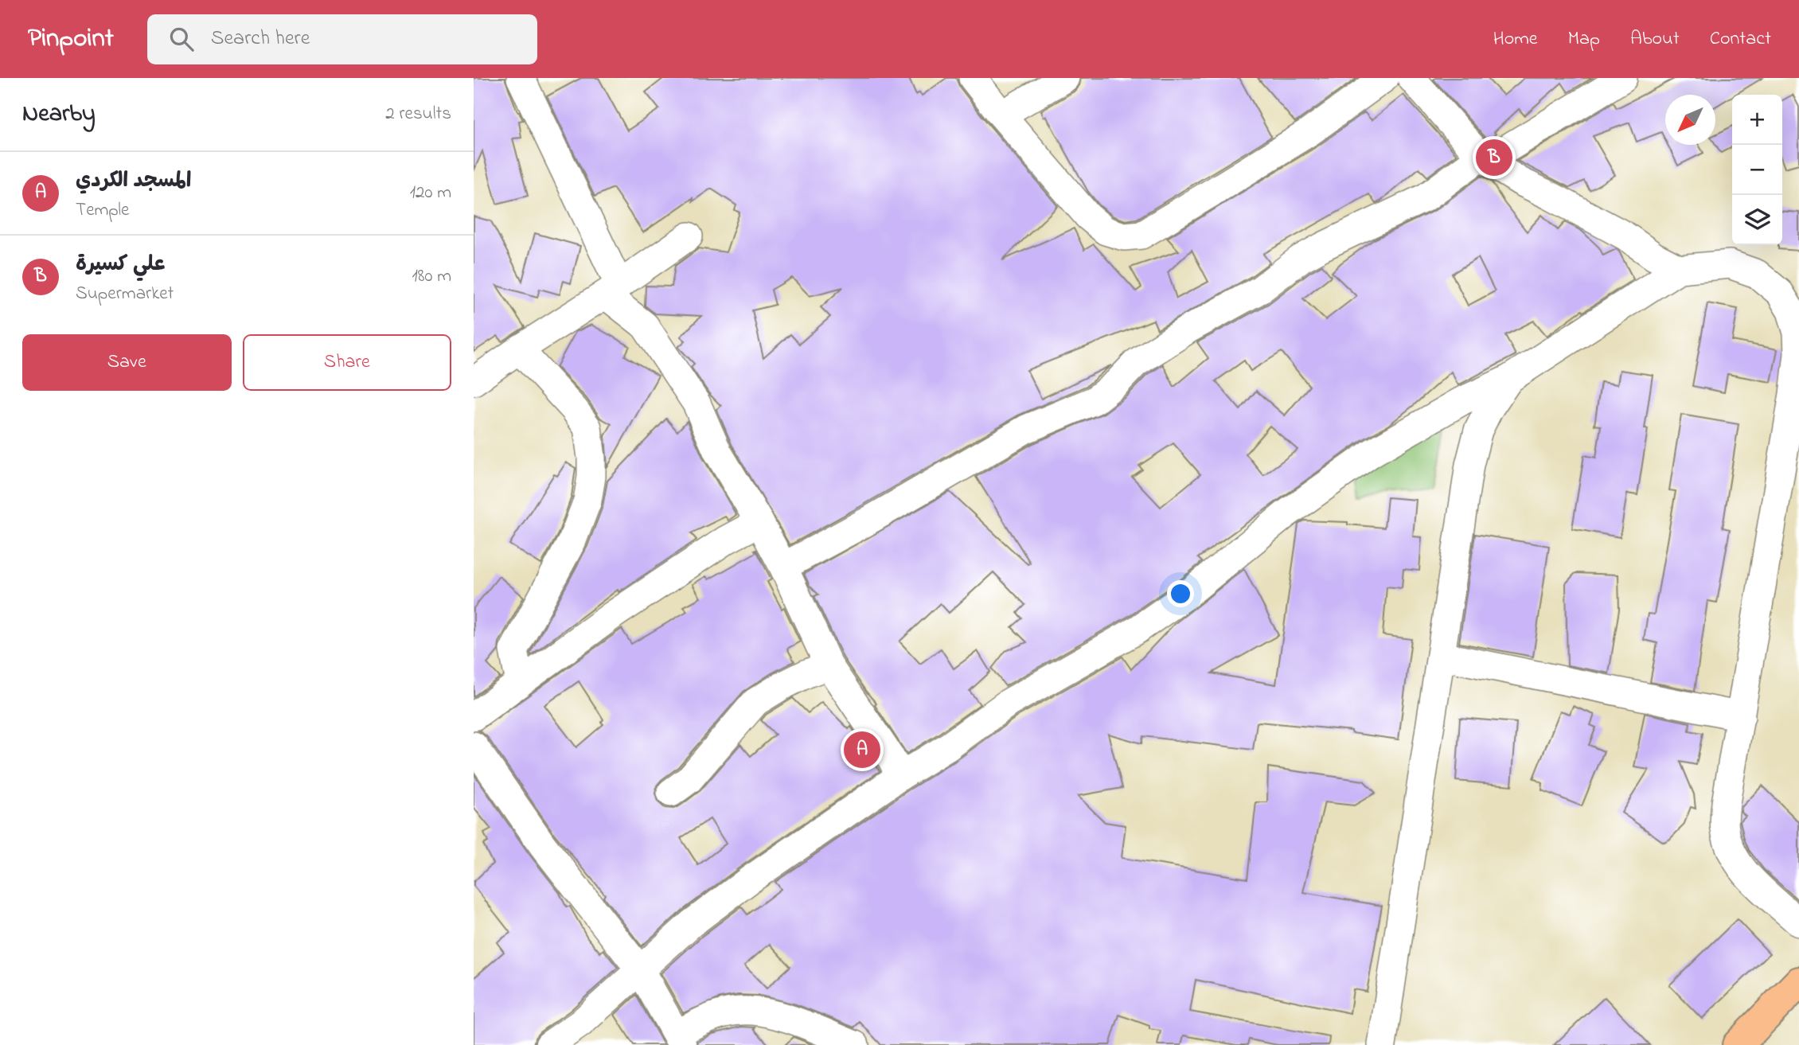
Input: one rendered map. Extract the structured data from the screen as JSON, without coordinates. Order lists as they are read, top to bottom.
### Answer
{
  "north": "bottom left",
  "page": {
    "header": "Pinpoint",
    "search": "Search here",
    "nav": [
      "Home",
      "Map",
      "About",
      "Contact"
    ],
    "heading": ["Nearby", "2 results"],
    "map_buttons": ["+", "−"],
    "pins": ["B", "A"],
    "list": [
      {
        "mark": "A",
        "name": "المسجد الكردي",
        "note": "Temple",
        "value": "120 m"
      },
      {
        "mark": "B",
        "name": "علي كسيرة",
        "note": "Supermarket",
        "value": "180 m"
      }
    ],
    "buttons": ["Save", "Share"]
  }
}
